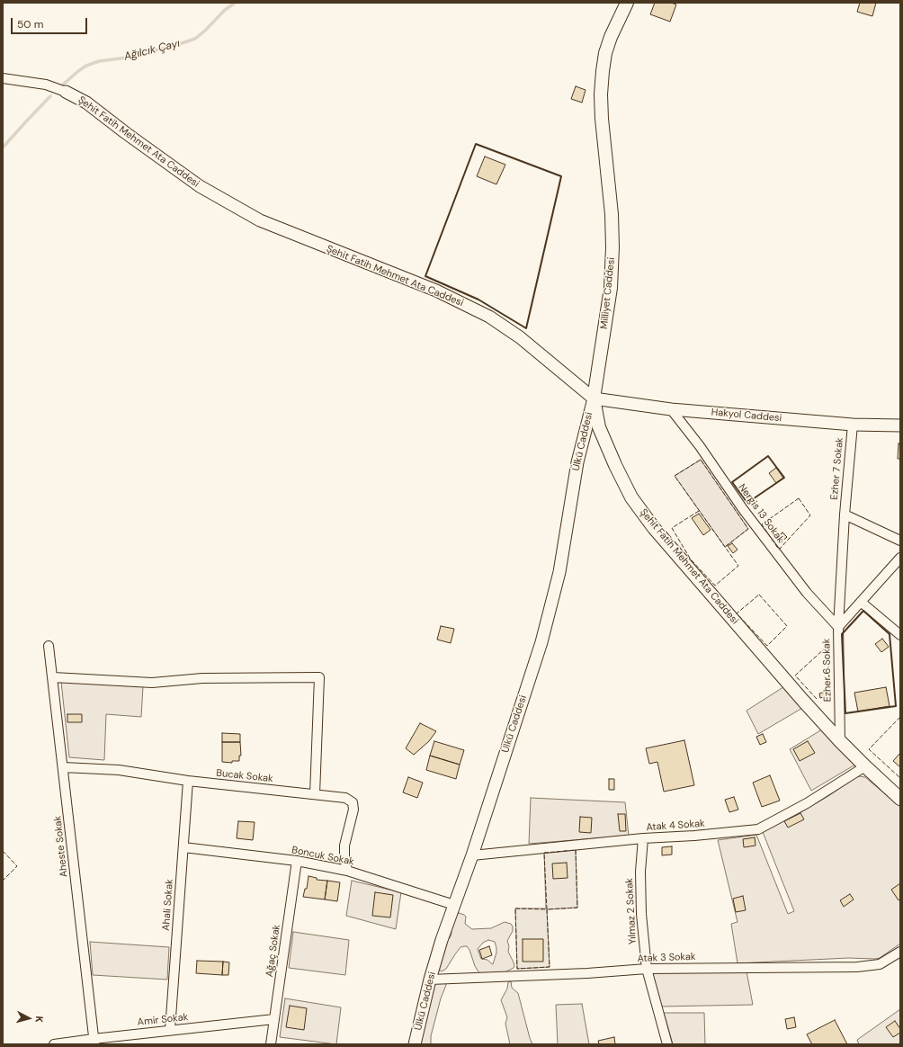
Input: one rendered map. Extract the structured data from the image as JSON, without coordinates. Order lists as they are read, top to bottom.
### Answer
{
  "streets": {
    "main road": ["Şehit Fatih Mehmet Ata Caddesi", "Milliyet Caddesi"],
    "street": [
      "Hakyol Caddesi",
      "Ülkü Caddesi",
      "Ezher 7 Sokak",
      "Nergis 13 Sokak",
      "Ezher 6 Sokak",
      "Bucak Sokak",
      "Atak 4 Sokak",
      "Aheste Sokak",
      "Boncuk Sokak",
      "Ahali Sokak",
      "Yılmaz 2 Sokak",
      "Ağaç Sokak",
      "Atak 3 Sokak",
      "Amir Sokak"
    ]
  },
  "crossings": [
    ["Şehit Fatih Mehmet Ata Caddesi", "Milliyet Caddesi"],
    ["Şehit Fatih Mehmet Ata Caddesi", "Hakyol Caddesi"],
    ["Şehit Fatih Mehmet Ata Caddesi", "Ülkü Caddesi"],
    ["Şehit Fatih Mehmet Ata Caddesi", "Ezher 6 Sokak"],
    ["Şehit Fatih Mehmet Ata Caddesi", "Atak 4 Sokak"],
    ["Milliyet Caddesi", "Hakyol Caddesi"],
    ["Milliyet Caddesi", "Ülkü Caddesi"],
    ["Hakyol Caddesi", "Ülkü Caddesi"],
    ["Hakyol Caddesi", "Ezher 7 Sokak"],
    ["Hakyol Caddesi", "Nergis 13 Sokak"],
    ["Ülkü Caddesi", "Atak 4 Sokak"],
    ["Ülkü Caddesi", "Boncuk Sokak"],
    ["Ülkü Caddesi", "Atak 3 Sokak"],
    ["Ezher 7 Sokak", "Nergis 13 Sokak"],
    ["Ezher 7 Sokak", "Ezher 6 Sokak"],
    ["Nergis 13 Sokak", "Ezher 6 Sokak"],
    ["Bucak Sokak", "Aheste Sokak"],
    ["Bucak Sokak", "Boncuk Sokak"],
    ["Bucak Sokak", "Ahali Sokak"],
    ["Atak 4 Sokak", "Yılmaz 2 Sokak"],
    ["Aheste Sokak", "Amir Sokak"],
    ["Boncuk Sokak", "Ahali Sokak"],
    ["Boncuk Sokak", "Ağaç Sokak"],
    ["Ahali Sokak", "Amir Sokak"],
    ["Yılmaz 2 Sokak", "Atak 3 Sokak"],
    ["Ağaç Sokak", "Amir Sokak"]
  ],
  "water": ["Ağılcık Çayı"],
  "scale_bar": "50 m",
  "north": "right"
}
